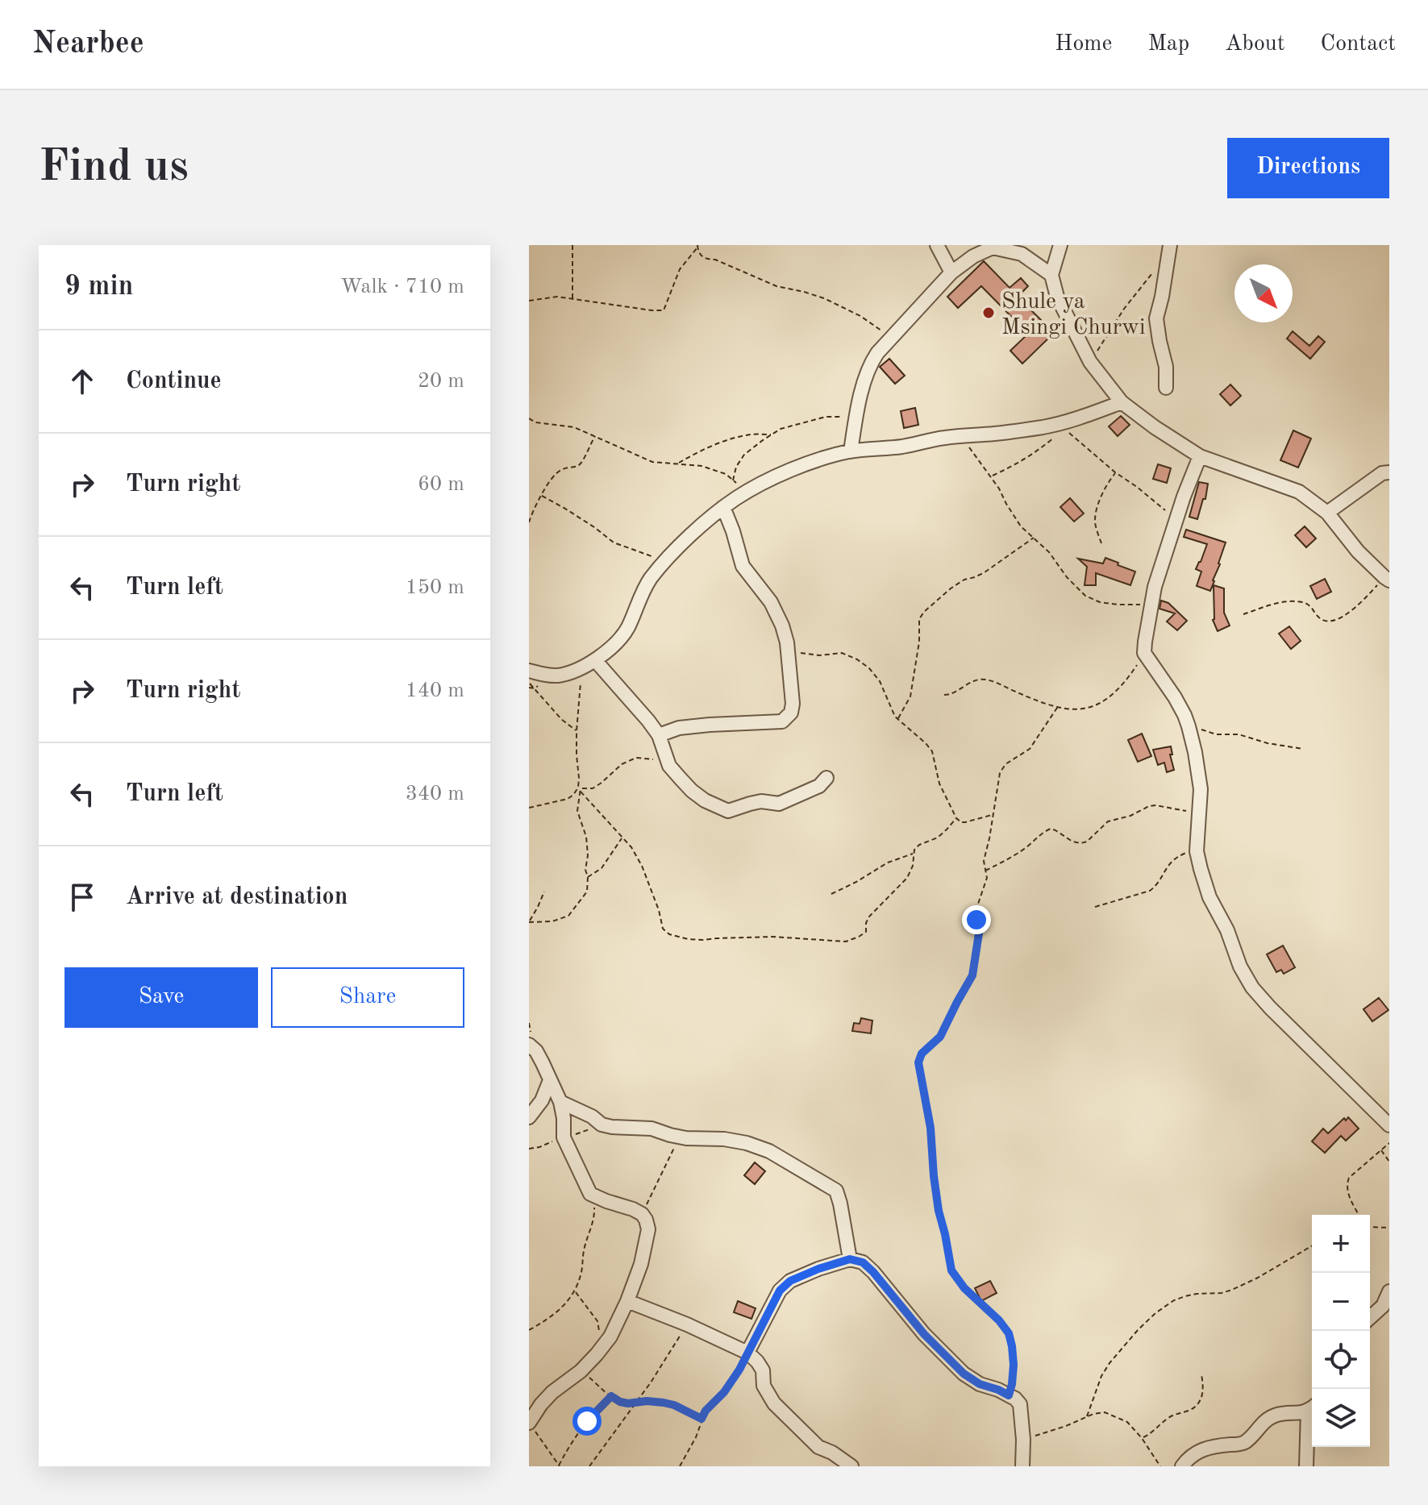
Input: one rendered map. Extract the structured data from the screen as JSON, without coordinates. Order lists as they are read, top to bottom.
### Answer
{
  "places": ["Shule ya Msingi Churwi"],
  "north": "bottom right",
  "page": {
    "header": "Nearbee",
    "nav": [
      "Home",
      "Map",
      "About",
      "Contact"
    ],
    "buttons": [
      "Directions",
      ["Save", "Share"]
    ],
    "title": "Find us",
    "heading": ["9 min", "Walk · 710 m"],
    "list": [
      ["Continue", "20 m"],
      ["Turn right", "60 m"],
      ["Turn left", "150 m"],
      ["Turn right", "140 m"],
      ["Turn left", "340 m"],
      "Arrive at destination"
    ],
    "map_buttons": ["+", "−"]
  }
}
